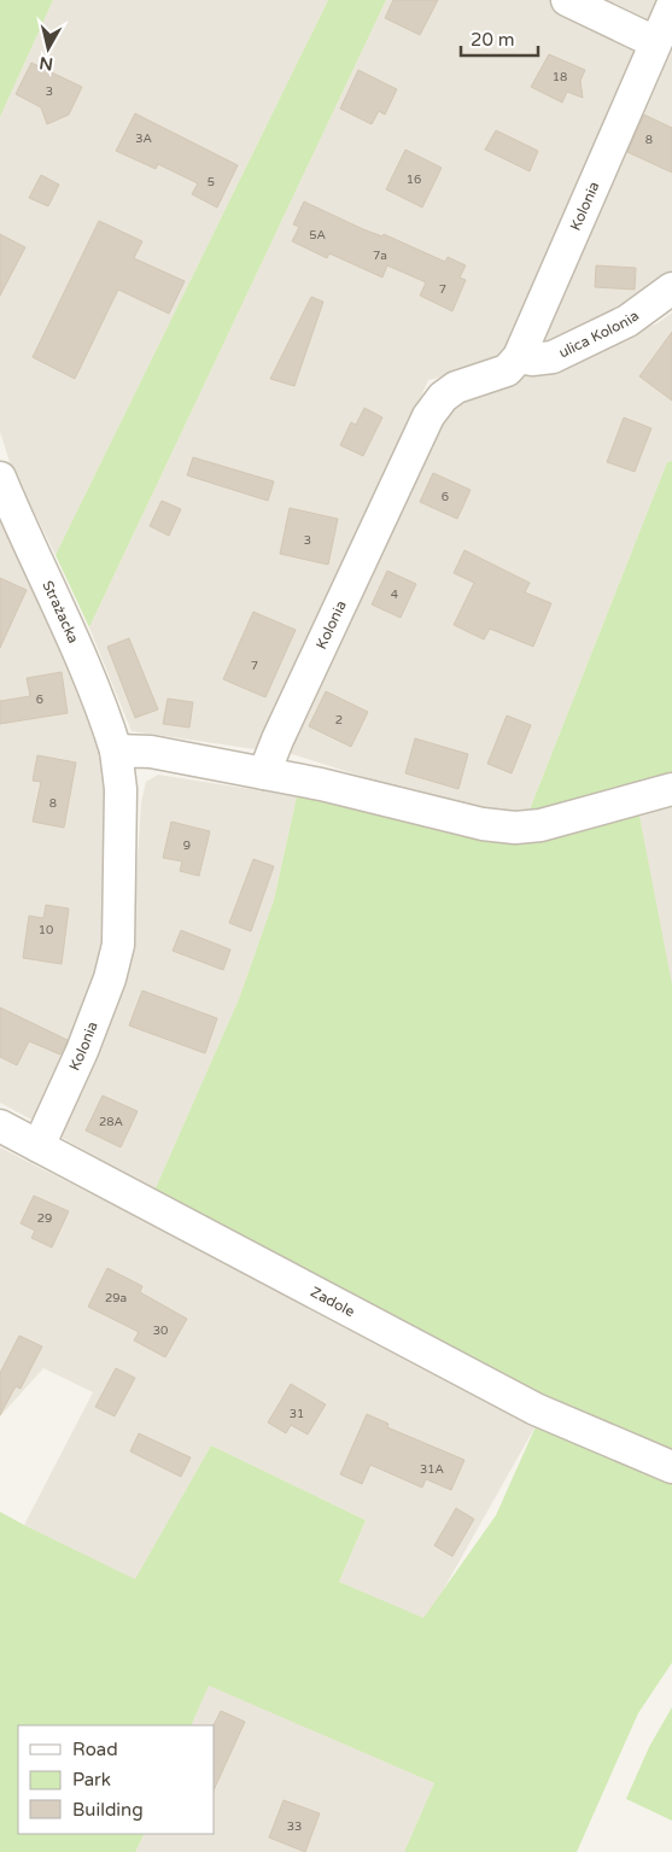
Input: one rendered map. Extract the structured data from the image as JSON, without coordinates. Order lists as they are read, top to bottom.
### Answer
{
  "streets": {
    "street": [
      "Kolonia",
      "ulica Kolonia",
      "Strażacka",
      "Zadole"
    ]
  },
  "crossings": [
    ["Kolonia", "ulica Kolonia"],
    ["Kolonia", "Strażacka"],
    ["Kolonia", "Zadole"]
  ],
  "house_numbers": [
    "18",
    "3",
    "3A",
    "8",
    "16",
    "5",
    "5A",
    "7a",
    "7",
    "6",
    "3",
    "4",
    "7",
    "6",
    "2",
    "8",
    "9",
    "10",
    "28A",
    "29",
    "29a",
    "30",
    "31",
    "31A",
    "33"
  ],
  "legend": ["Road", "Park", "Building"],
  "scale_bar": "20 m",
  "north": "bottom"
}
